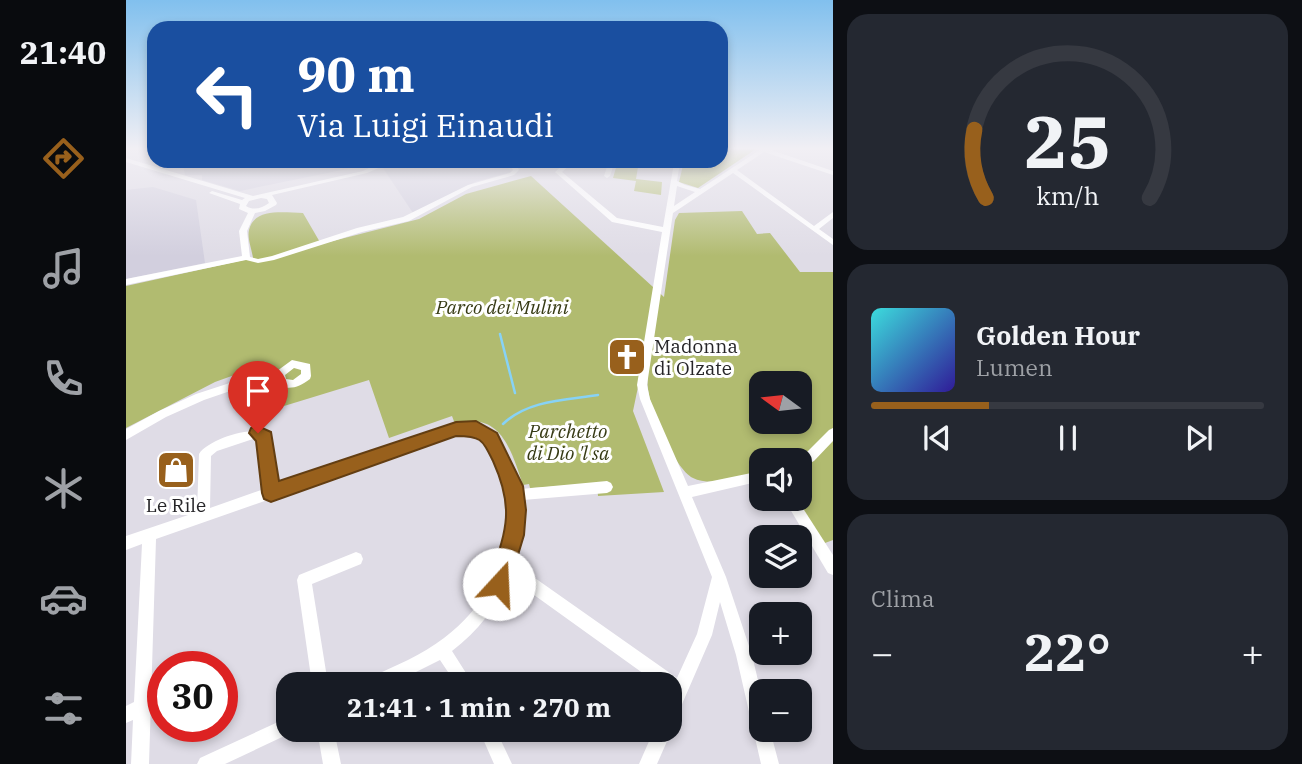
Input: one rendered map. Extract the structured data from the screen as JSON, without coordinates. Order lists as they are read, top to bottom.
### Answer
{
  "parks": ["Parco dei Mulini", "Parchetto di Dio 'l sa"],
  "places": {
    "church": ["Madonna di Olzate"],
    "shop": ["Le Rile"]
  },
  "north": "left",
  "page": {
    "tabs": "21:40",
    "turn": ["90 m", "Via Luigi Einaudi"],
    "song": ["Golden Hour", "Lumen"],
    "map_buttons": ["+", "−"],
    "tile": "Clima",
    "heat": ["−", "22°", "+"],
    "limit": "30",
    "trip": "21:41 · 1 min · 270 m",
    "gauge": ["25", "km/h"]
  }
}
